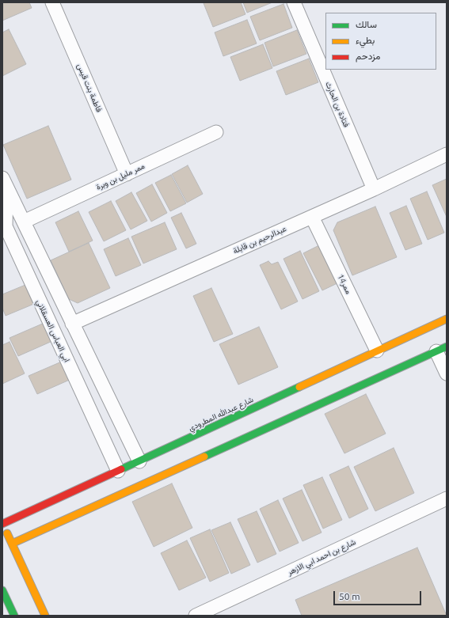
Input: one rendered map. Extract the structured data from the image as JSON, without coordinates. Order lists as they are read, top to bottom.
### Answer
{
  "streets": {
    "street": [
      "فاطمة بنت قيس",
      "فتادة بن الحارث",
      "ممر مليل بن وبرة",
      "عبدالرحيم بن قابلة",
      "ممر14",
      "ابي العباس العسقلاني",
      "شارع عبدالله المطرودي",
      "شارع بن احمد ابي الازهر"
    ]
  },
  "crossings": [
    ["فاطمة بنت قيس", "ممر مليل بن وبرة"],
    ["فتادة بن الحارث", "عبدالرحيم بن قابلة"],
    ["ممر مليل بن وبرة", "ابي العباس العسقلاني"],
    ["عبدالرحيم بن قابلة", "ممر14"],
    ["عبدالرحيم بن قابلة", "ابي العباس العسقلاني"],
    ["ممر14", "شارع عبدالله المطرودي"],
    ["ابي العباس العسقلاني", "شارع عبدالله المطرودي"]
  ],
  "legend": ["سالك", "بطيء", "مزدحم"],
  "scale_bar": "50 m"
}
